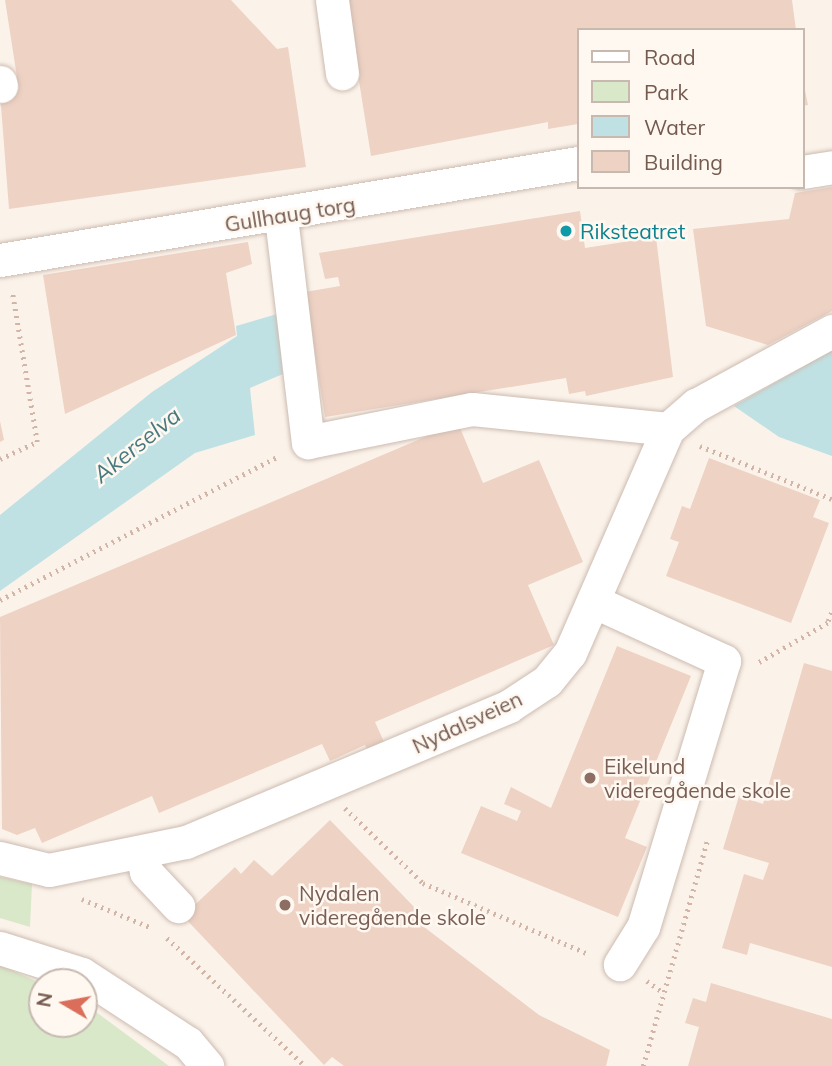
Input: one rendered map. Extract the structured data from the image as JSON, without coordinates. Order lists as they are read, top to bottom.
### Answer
{
  "streets": {
    "lane": ["Gullhaug torg", "Nydalsveien"]
  },
  "water": ["Akerselva"],
  "places": ["Riksteatret", "Eikelund videregående skole", "Nydalen videregående skole"],
  "legend": [
    "Road",
    "Park",
    "Water",
    "Building"
  ],
  "north": "left"
}
